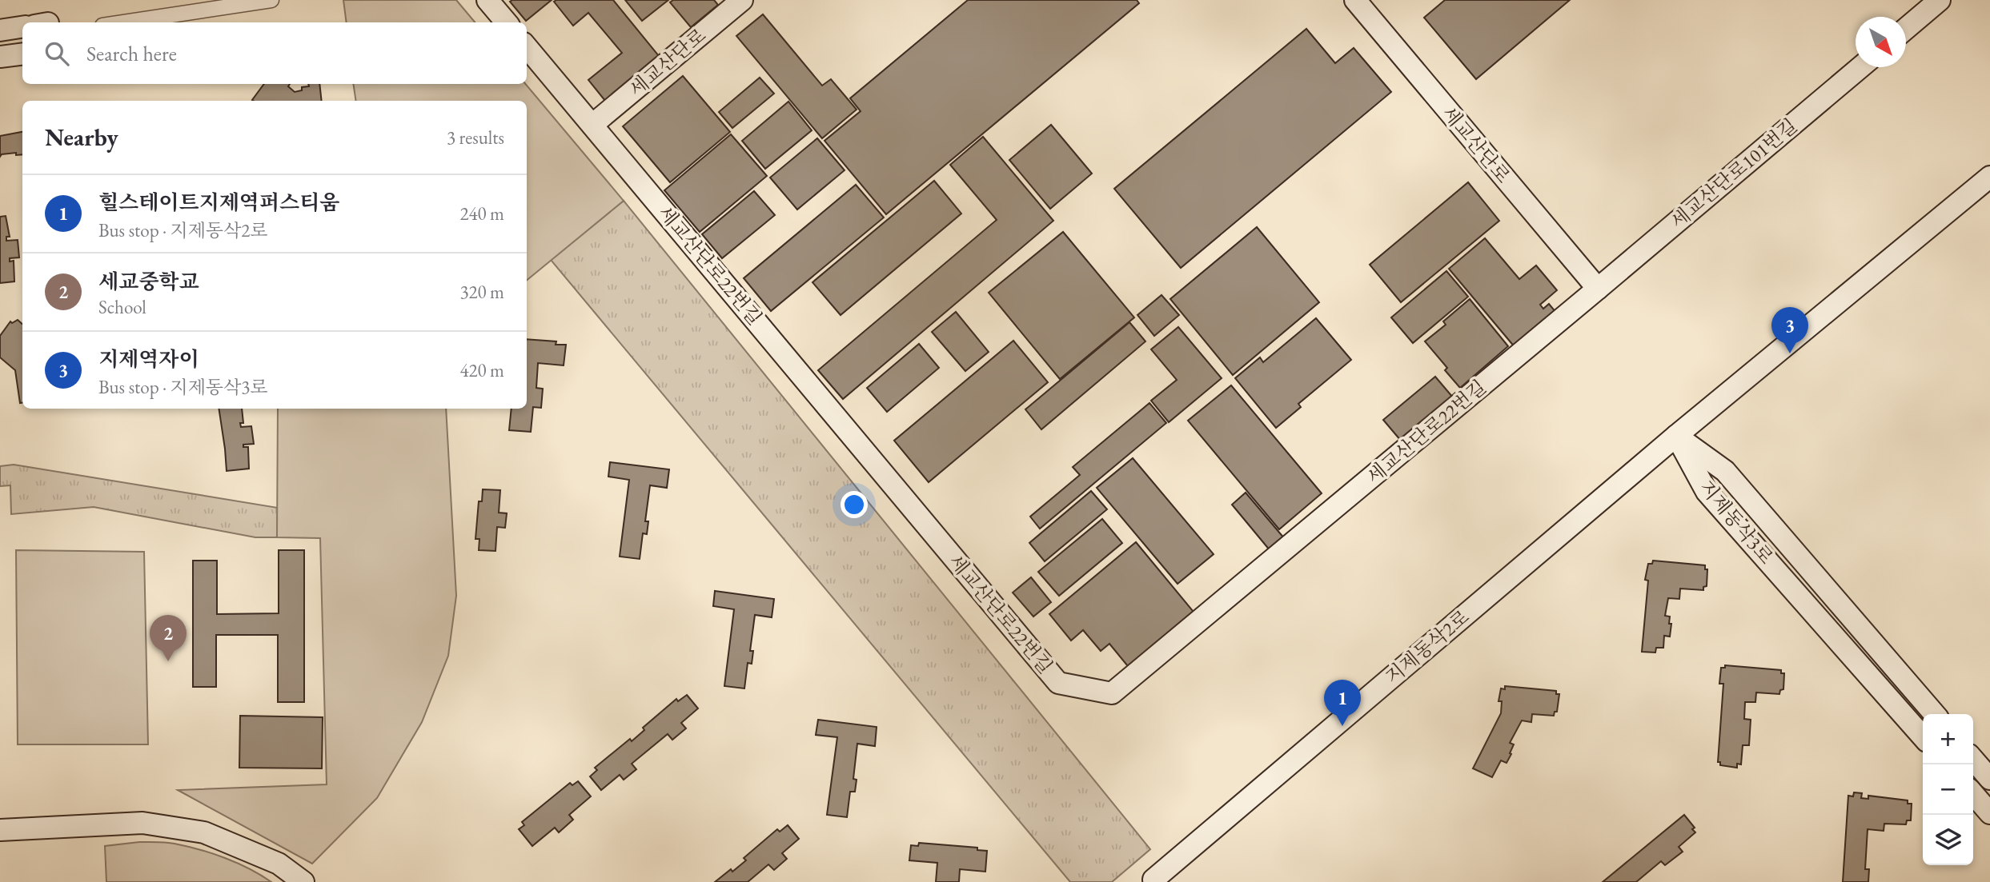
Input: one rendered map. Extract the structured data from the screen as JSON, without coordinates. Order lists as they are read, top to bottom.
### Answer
{
  "streets": {
    "street": [
      "세교산단로",
      "세교산단로101번길",
      "세교산단로22번길",
      "지제동삭3로",
      "지제동삭2로"
    ]
  },
  "crossings": [
    ["세교산단로", "세교산단로101번길"],
    ["세교산단로", "세교산단로22번길"],
    ["세교산단로101번길", "세교산단로22번길"],
    ["지제동삭3로", "지제동삭2로"]
  ],
  "north": "bottom right",
  "page": {
    "search": "Search here",
    "heading": ["Nearby", "3 results"],
    "list": [
      {
        "mark": "1",
        "name": "힐스테이트지제역퍼스티움",
        "note": "Bus stop · 지제동삭2로",
        "value": "240 m"
      },
      {
        "mark": "2",
        "name": "세교중학교",
        "note": "School",
        "value": "320 m"
      },
      {
        "mark": "3",
        "name": "지제역자이",
        "note": "Bus stop · 지제동삭3로",
        "value": "420 m"
      }
    ],
    "pins": ["3", "2", "1"],
    "map_buttons": ["+", "−"]
  }
}
